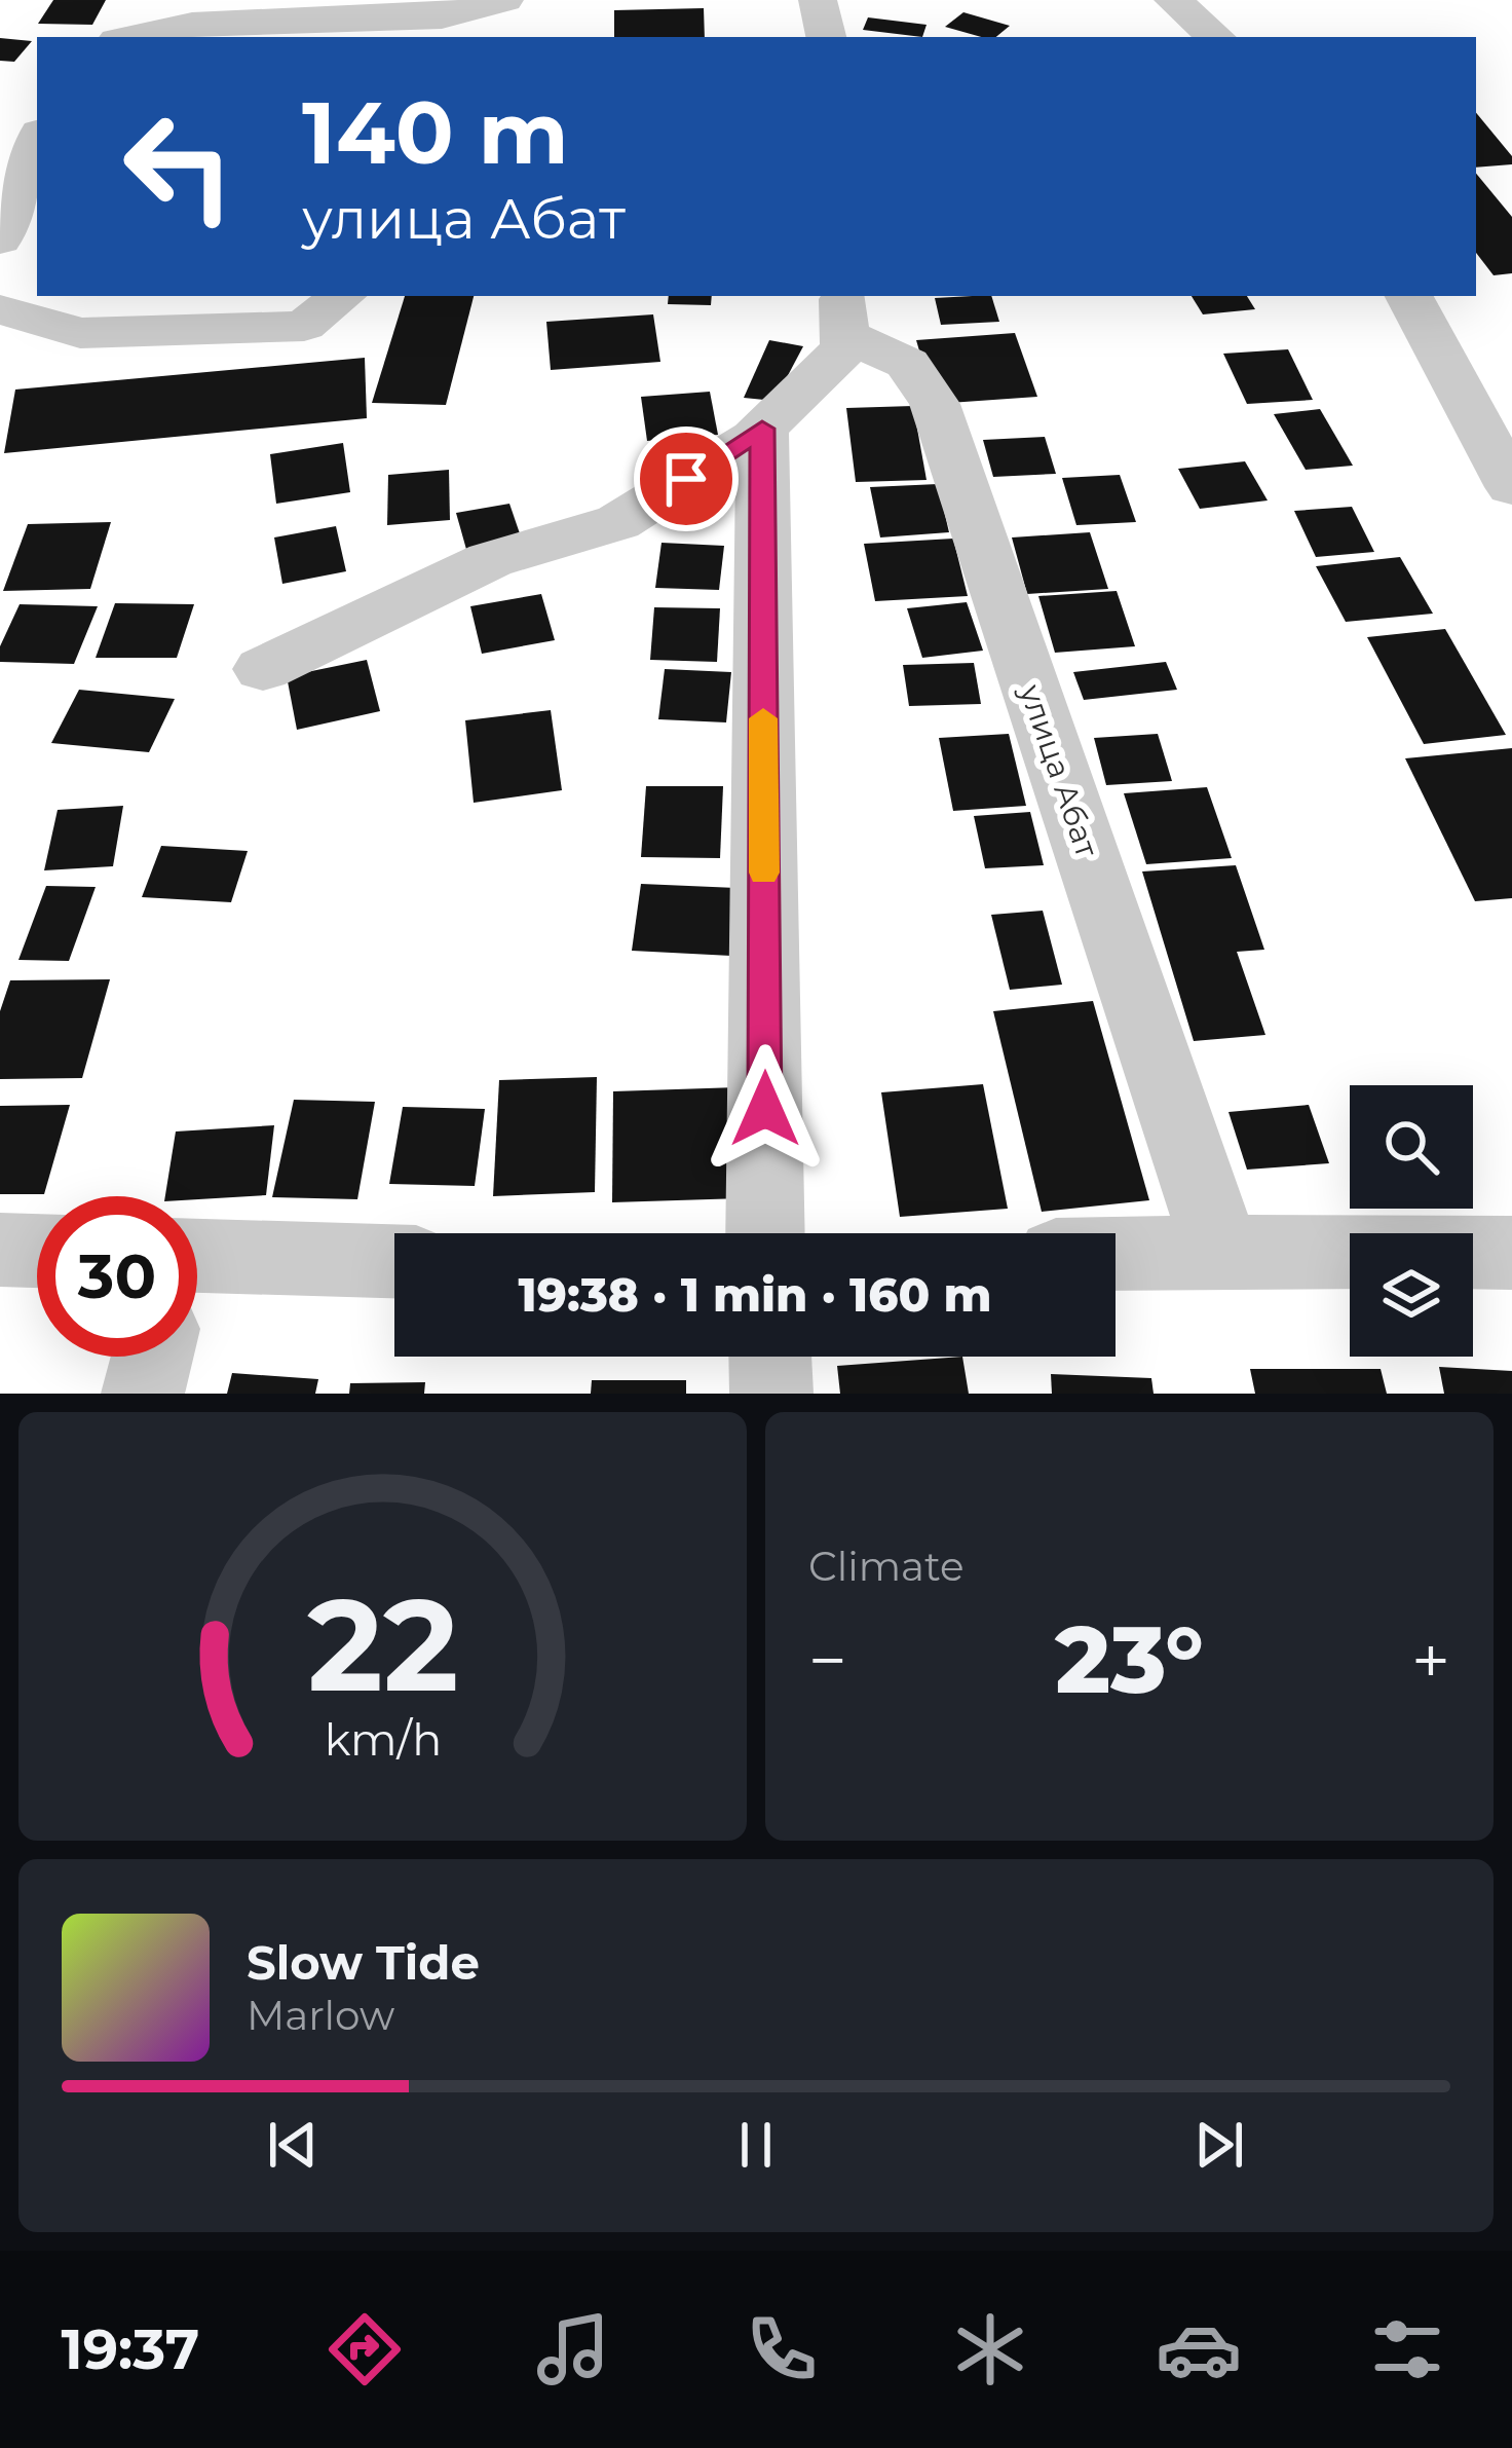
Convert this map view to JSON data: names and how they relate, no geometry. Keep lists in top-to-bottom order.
{
  "streets": {
    "street": ["улица Абат"]
  },
  "page": {
    "turn": ["140 m", "улица Абат"],
    "limit": "30",
    "trip": "19:38 · 1 min · 160 m",
    "tile": "Climate",
    "heat": ["−", "23°", "+"],
    "song": ["Slow Tide", "Marlow"],
    "tabs": "19:37",
    "gauge": ["22", "km/h"]
  }
}
